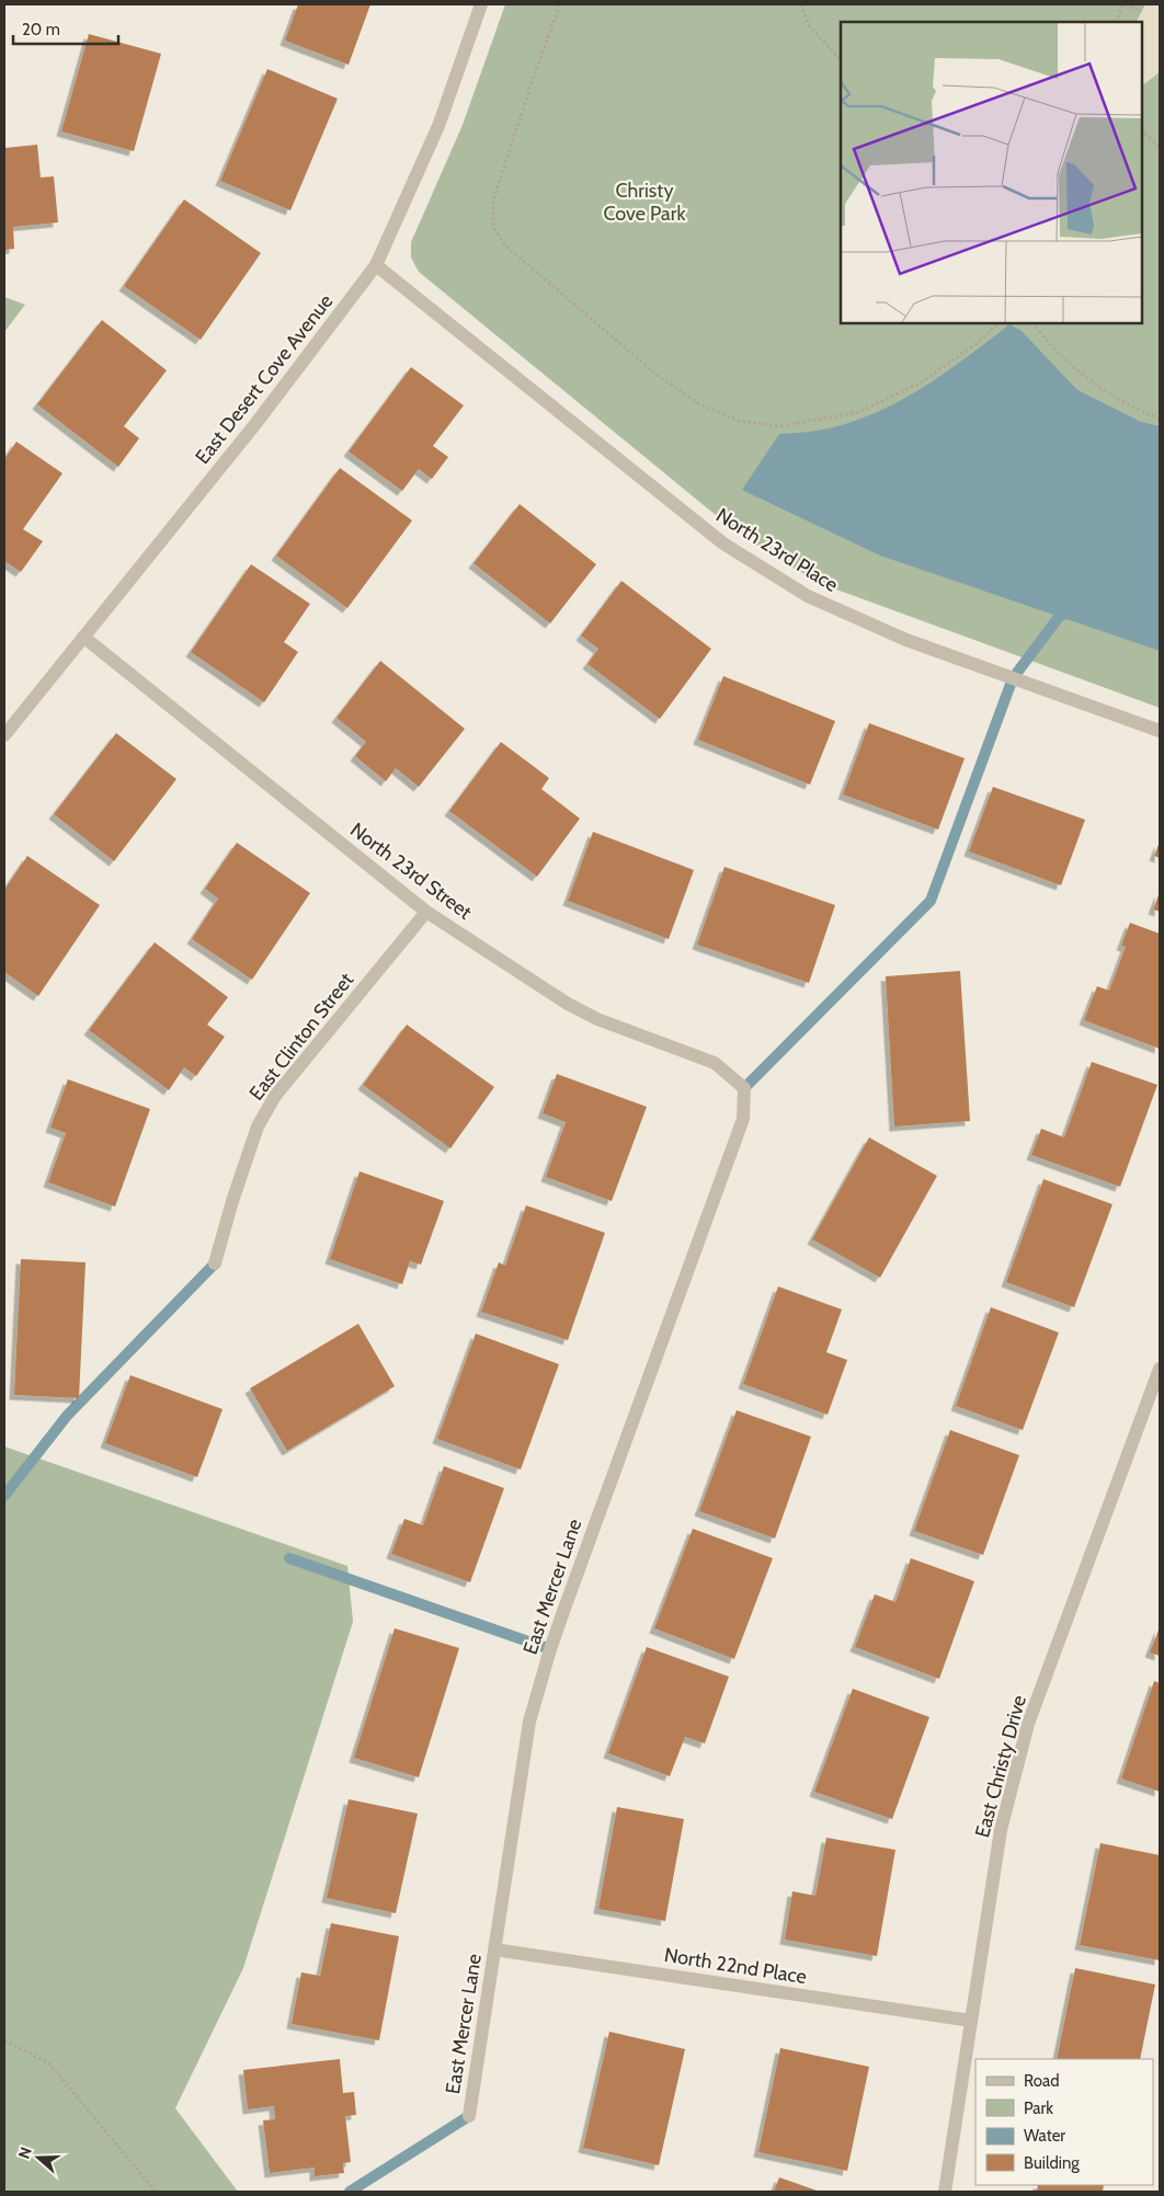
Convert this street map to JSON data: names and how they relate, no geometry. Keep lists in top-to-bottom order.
{
  "streets": {
    "street": [
      "East Desert Cove Avenue",
      "North 23rd Place",
      "North 23rd Street",
      "East Clinton Street",
      "East Mercer Lane",
      "East Christy Drive",
      "North 22nd Place"
    ]
  },
  "crossings": [
    ["East Desert Cove Avenue", "North 23rd Place"],
    ["East Desert Cove Avenue", "North 23rd Street"],
    ["North 23rd Street", "East Clinton Street"],
    ["North 23rd Street", "East Mercer Lane"],
    ["East Mercer Lane", "North 22nd Place"],
    ["East Christy Drive", "North 22nd Place"]
  ],
  "parks": ["Christy Cove Park"],
  "legend": [
    "Road",
    "Park",
    "Water",
    "Building"
  ],
  "scale_bar": "20 m",
  "north": "left"
}
